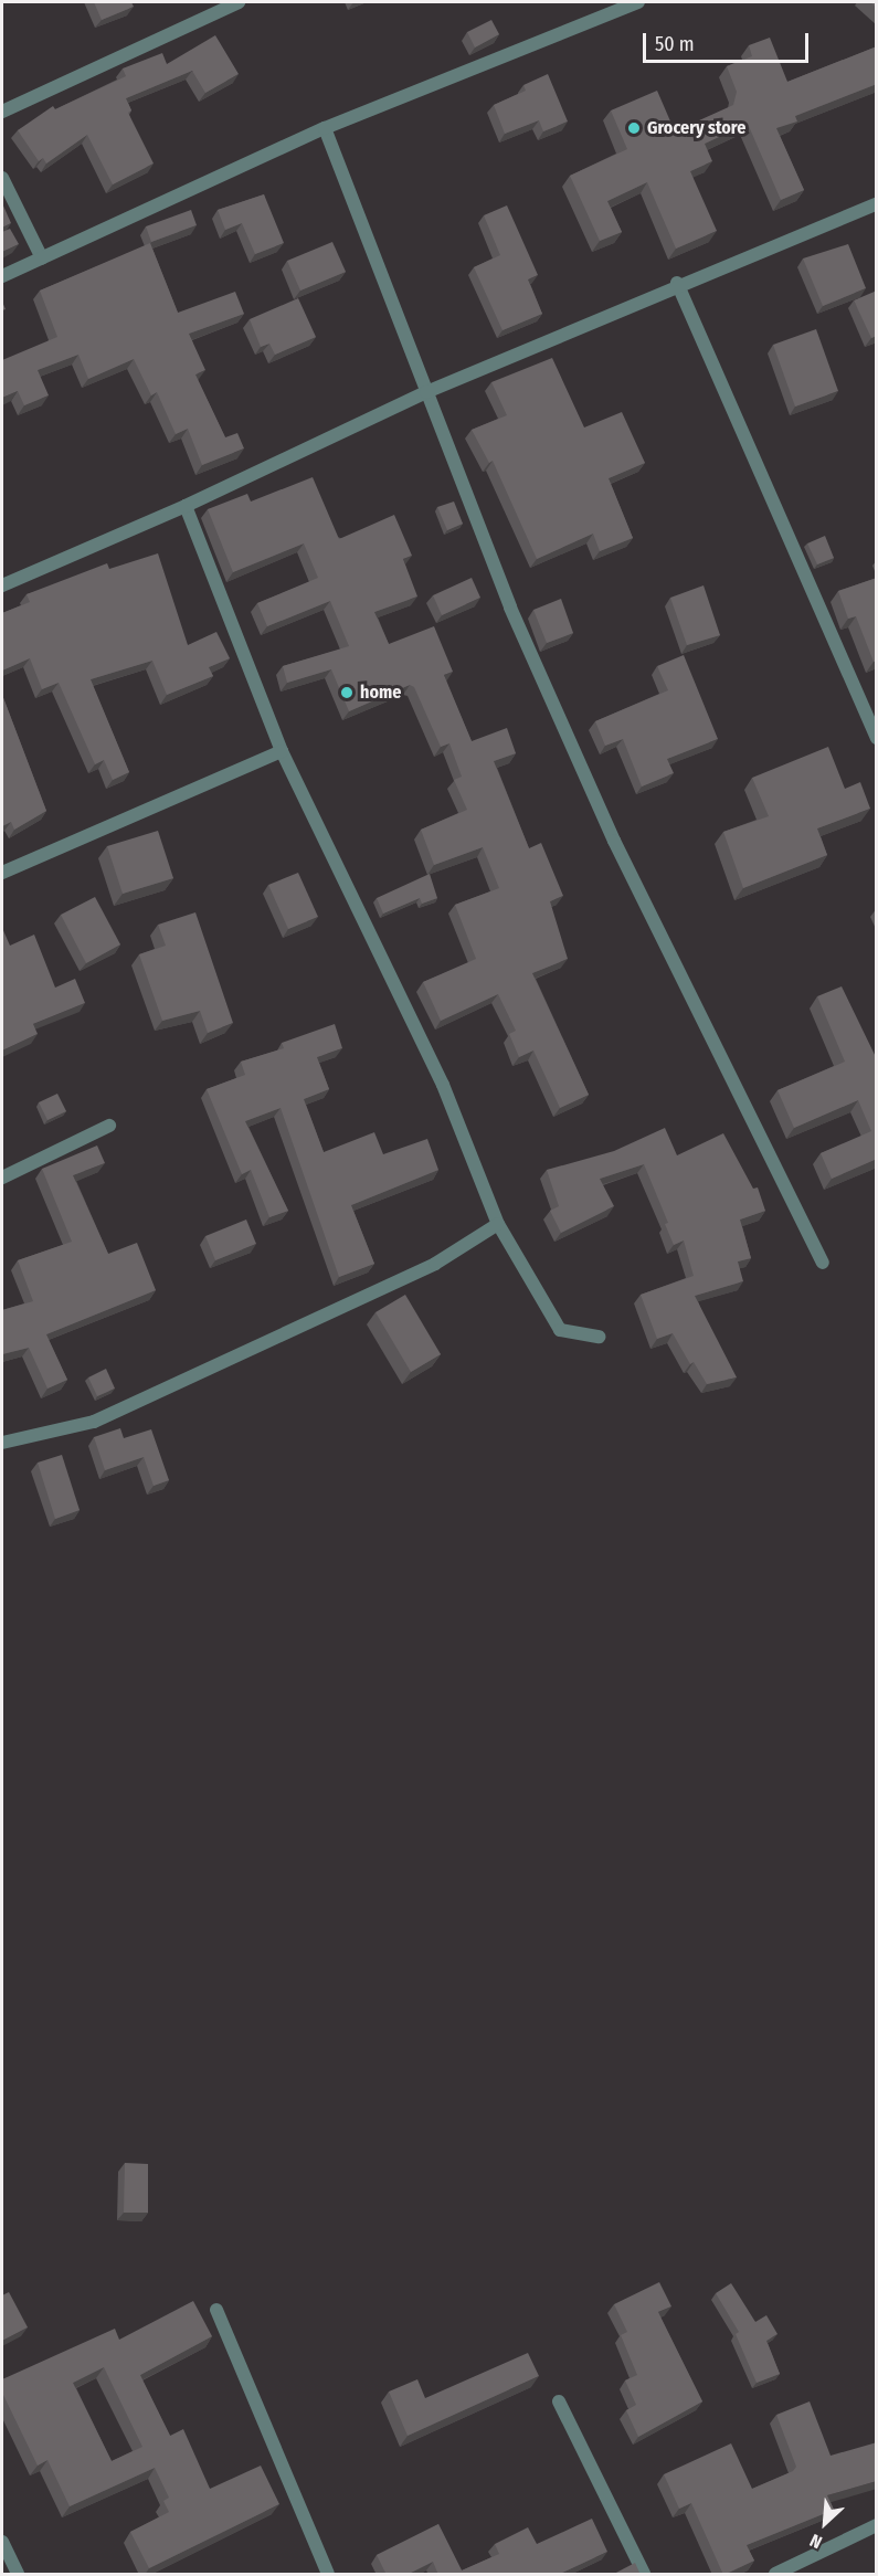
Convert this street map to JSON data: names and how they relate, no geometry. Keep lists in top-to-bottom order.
{
  "places": ["Grocery store", "home"],
  "scale_bar": "50 m",
  "north": "bottom left"
}
